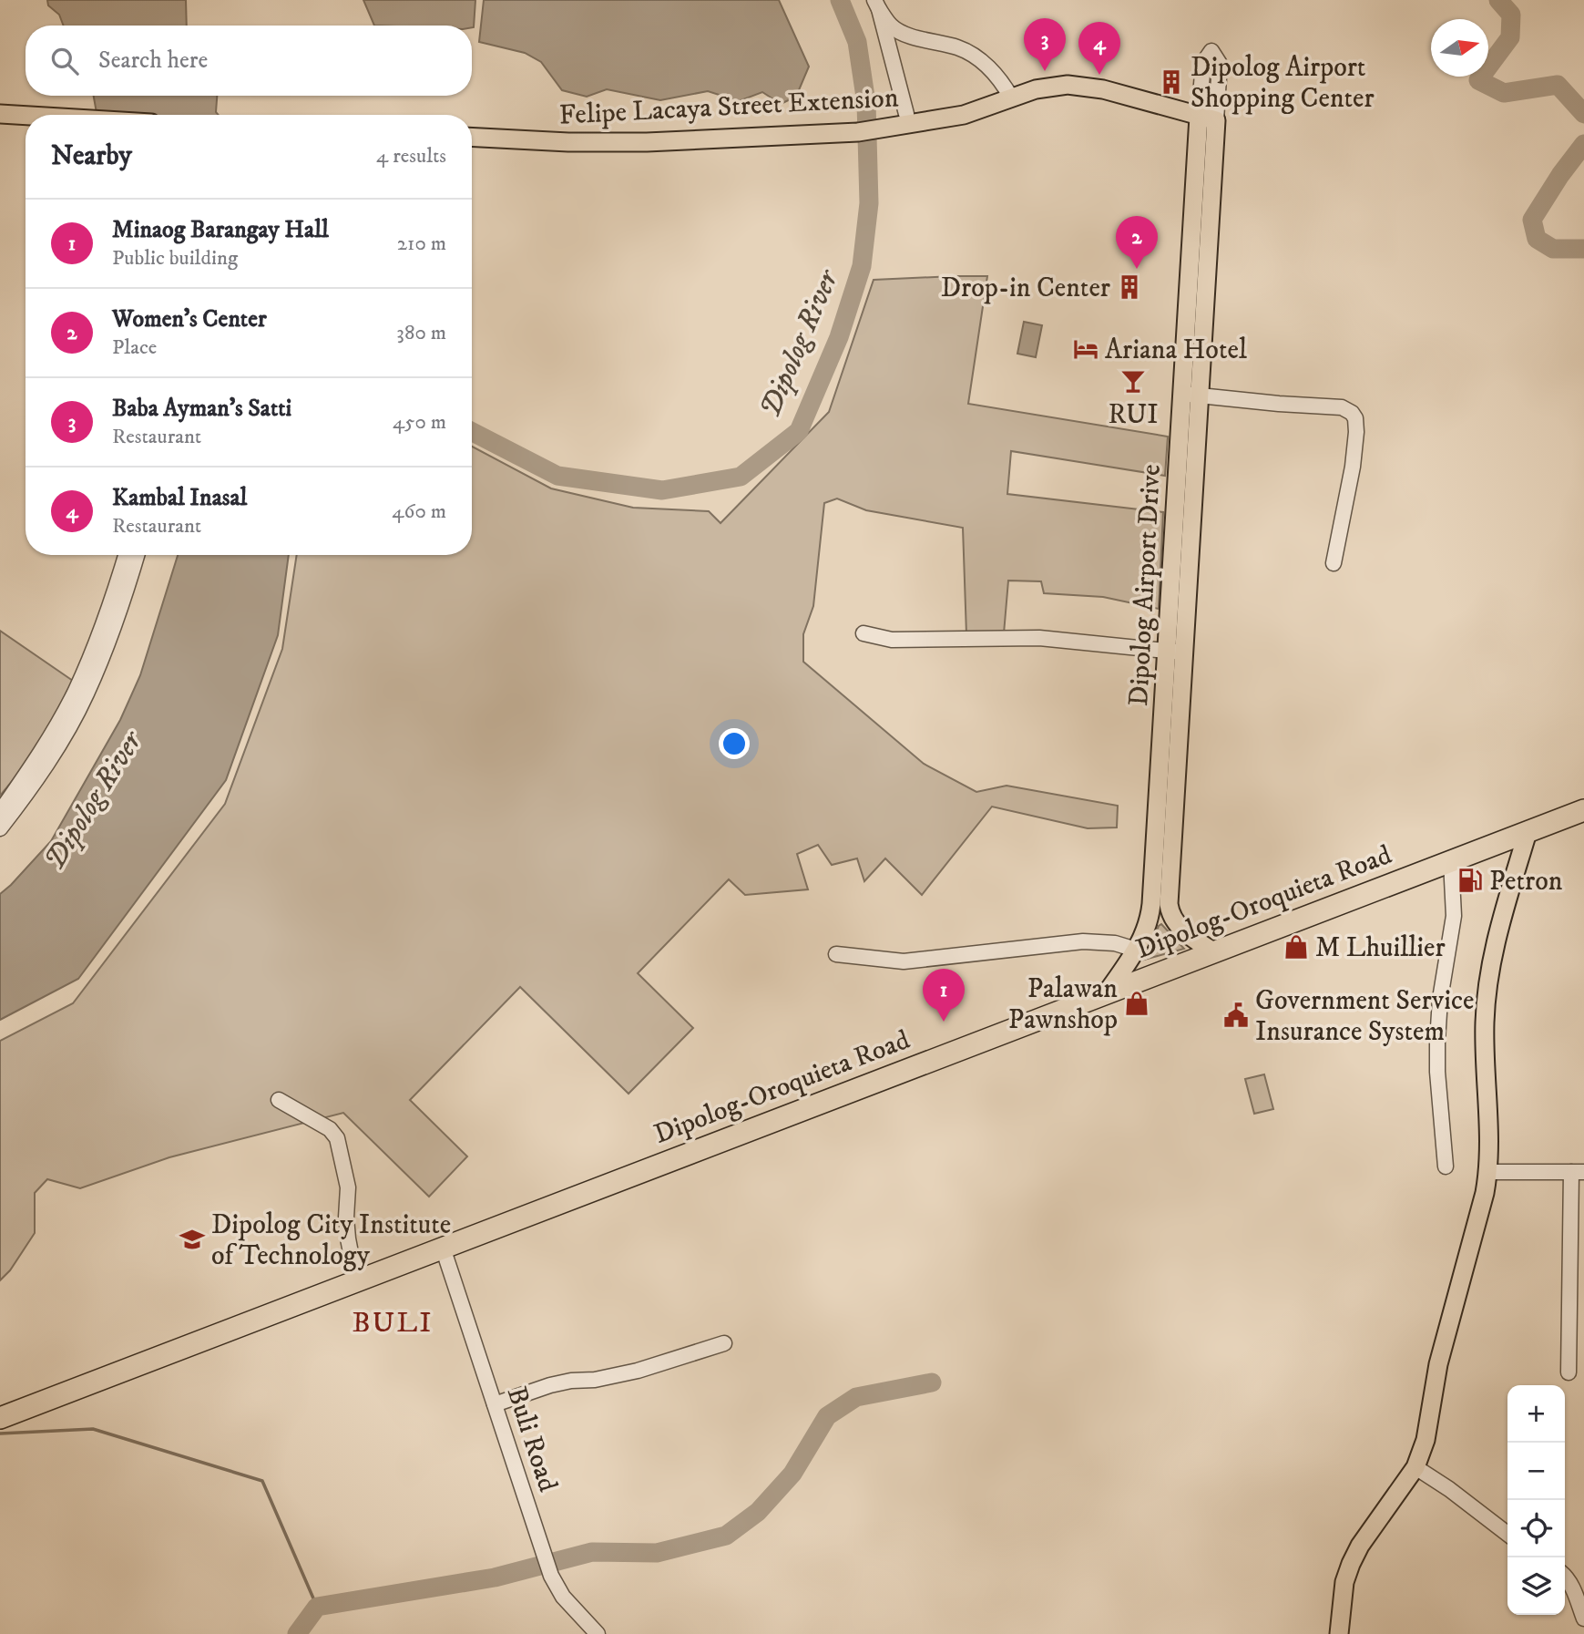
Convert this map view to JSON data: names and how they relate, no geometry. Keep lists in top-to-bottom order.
{
  "streets": {
    "highway": ["Dipolog-Oroquieta Road"],
    "main road": ["Felipe Lacaya Street Extension", "Dipolog Airport Drive"],
    "street": ["Buli Road"]
  },
  "crossings": [
    ["Felipe Lacaya Street Extension", "Dipolog Airport Drive"],
    ["Dipolog Airport Drive", "Dipolog-Oroquieta Road"],
    ["Dipolog-Oroquieta Road", "Buli Road"]
  ],
  "districts": ["BULI"],
  "water": ["Dipolog River"],
  "places": {
    "building": ["Dipolog Airport Shopping Center", "Drop-in Center"],
    "hotel": ["Ariana Hotel"],
    "bar": ["RUI"],
    "fuel station": ["Petron"],
    "shop": ["M Lhuillier", "Palawan Pawnshop"],
    "public building": ["Government Service Insurance System"],
    "school or university": ["Dipolog City Institute of Technology"]
  },
  "north": "right",
  "page": {
    "pins": [
      "3",
      "4",
      "2",
      "1"
    ],
    "search": "Search here",
    "heading": ["Nearby", "4 results"],
    "list": [
      {
        "mark": "1",
        "name": "Minaog Barangay Hall",
        "note": "Public building",
        "value": "210 m"
      },
      {
        "mark": "2",
        "name": "Women's Center",
        "note": "Place",
        "value": "380 m"
      },
      {
        "mark": "3",
        "name": "Baba Ayman's Satti",
        "note": "Restaurant",
        "value": "450 m"
      },
      {
        "mark": "4",
        "name": "Kambal Inasal",
        "note": "Restaurant",
        "value": "460 m"
      }
    ],
    "map_buttons": ["+", "−"]
  }
}
